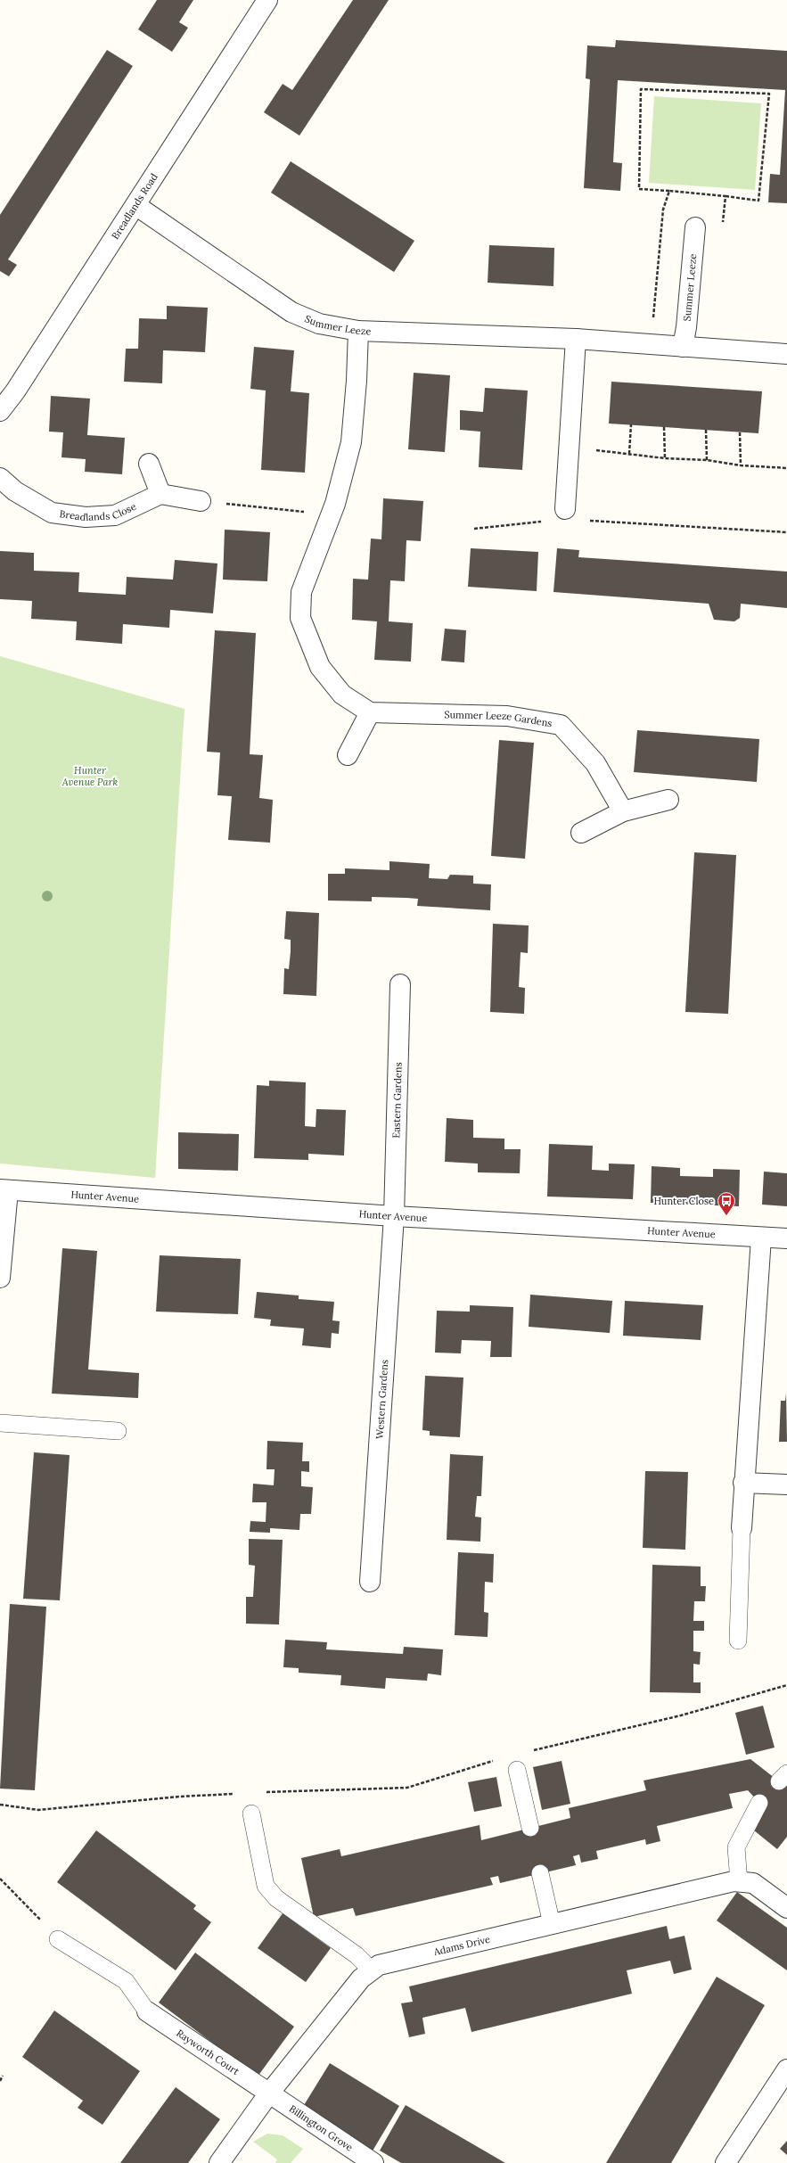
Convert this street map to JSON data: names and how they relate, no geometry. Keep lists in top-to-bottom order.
{
  "streets": {
    "street": [
      "Breadlands Road",
      "Summer Leeze",
      "Breadlands Close",
      "Summer Leeze Gardens",
      "Eastern Gardens",
      "Hunter Avenue",
      "Western Gardens",
      "Adams Drive",
      "Rayworth Court",
      "Billington Grove"
    ]
  },
  "crossings": [
    ["Breadlands Road", "Summer Leeze"],
    ["Eastern Gardens", "Hunter Avenue"],
    ["Eastern Gardens", "Western Gardens"],
    ["Hunter Avenue", "Western Gardens"],
    ["Adams Drive", "Rayworth Court"],
    ["Adams Drive", "Billington Grove"],
    ["Rayworth Court", "Billington Grove"]
  ],
  "parks": ["Hunter Avenue Park"],
  "places": {
    "bus stop": ["Hunter Close"]
  }
}
